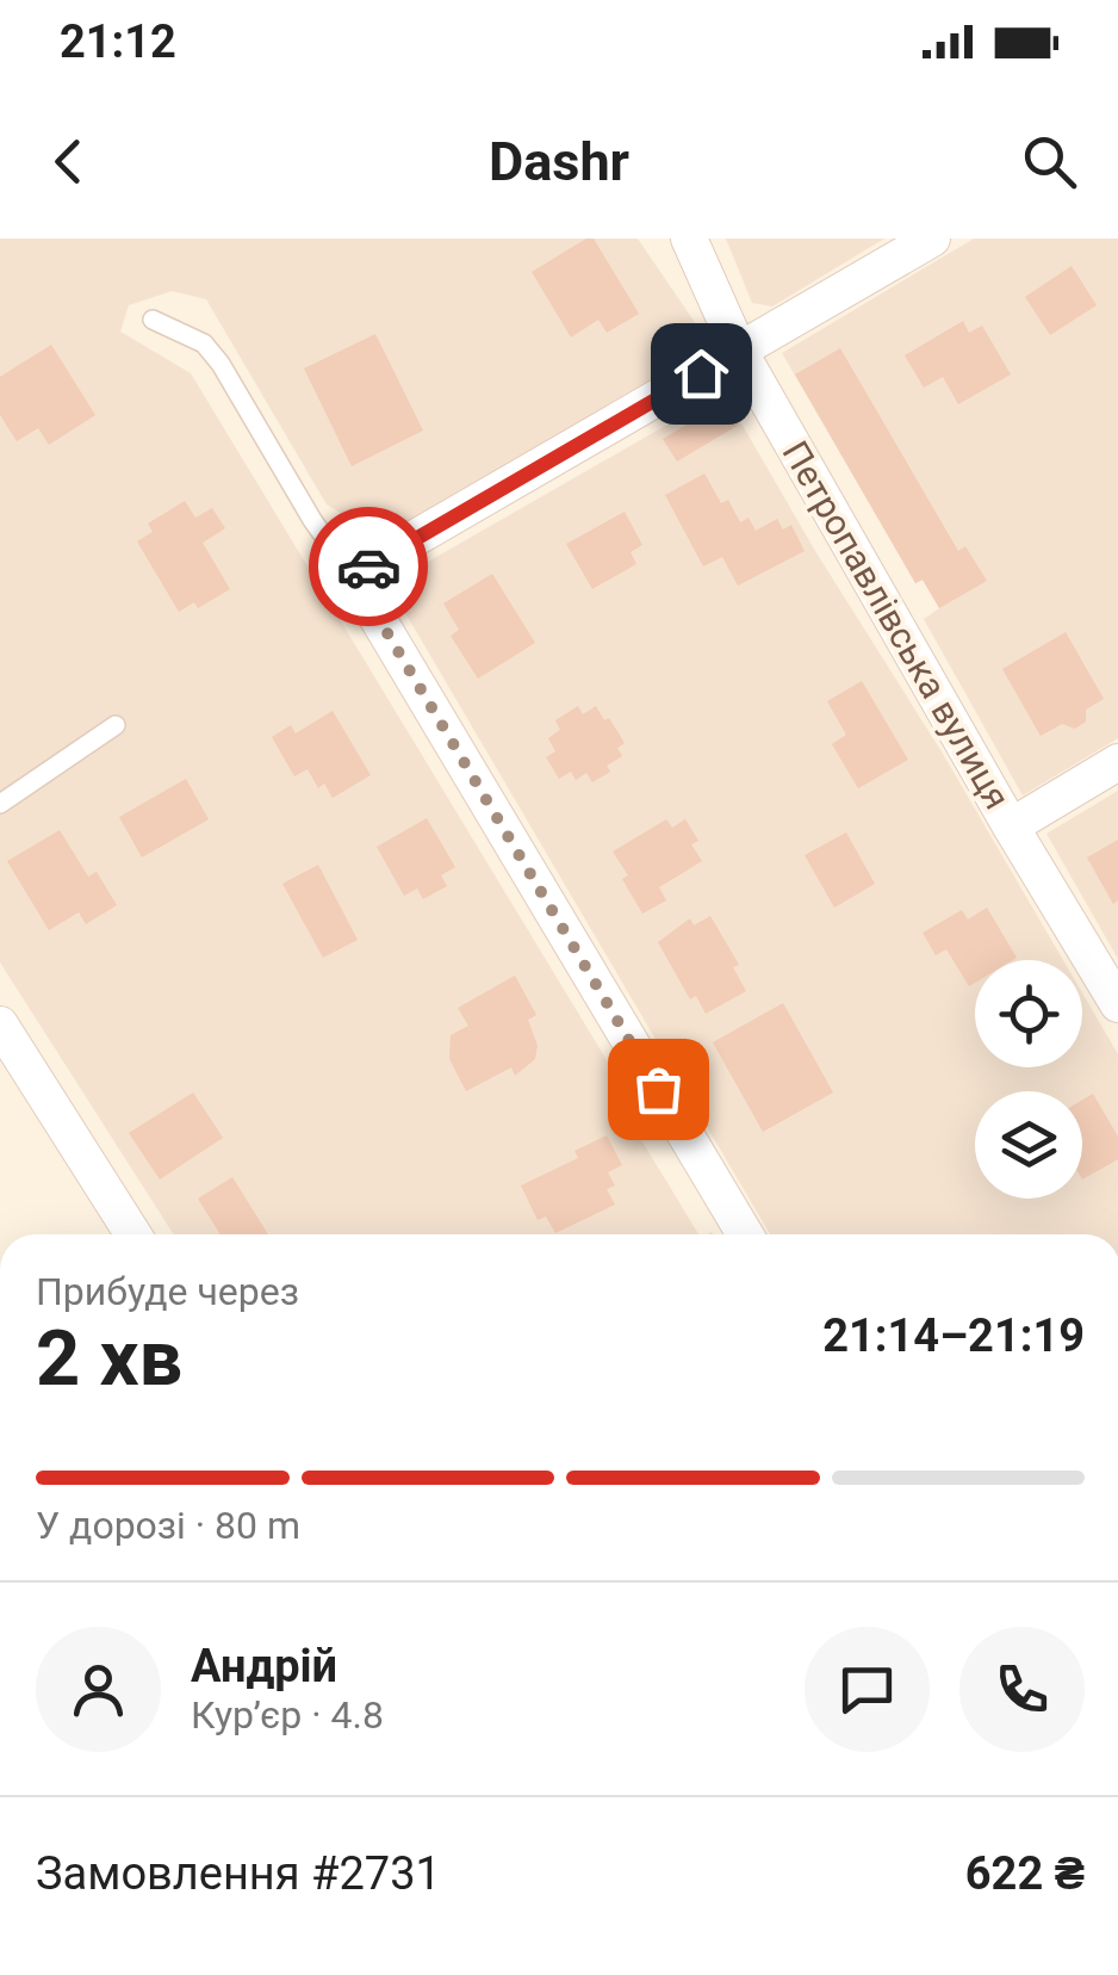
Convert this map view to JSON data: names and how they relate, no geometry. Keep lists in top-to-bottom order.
{
  "streets": {
    "street": ["Петропавлівська вулиця"]
  },
  "page": {
    "status": "21:12",
    "header": "Dashr",
    "heading": ["2 хв", "Прибуде через", "21:14–21:19"],
    "panel": [
      "Андрій",
      "Кур’єр · 4.8",
      "Замовлення #2731",
      "622 ₴"
    ],
    "bar": "У дорозі · 80 m"
  }
}
